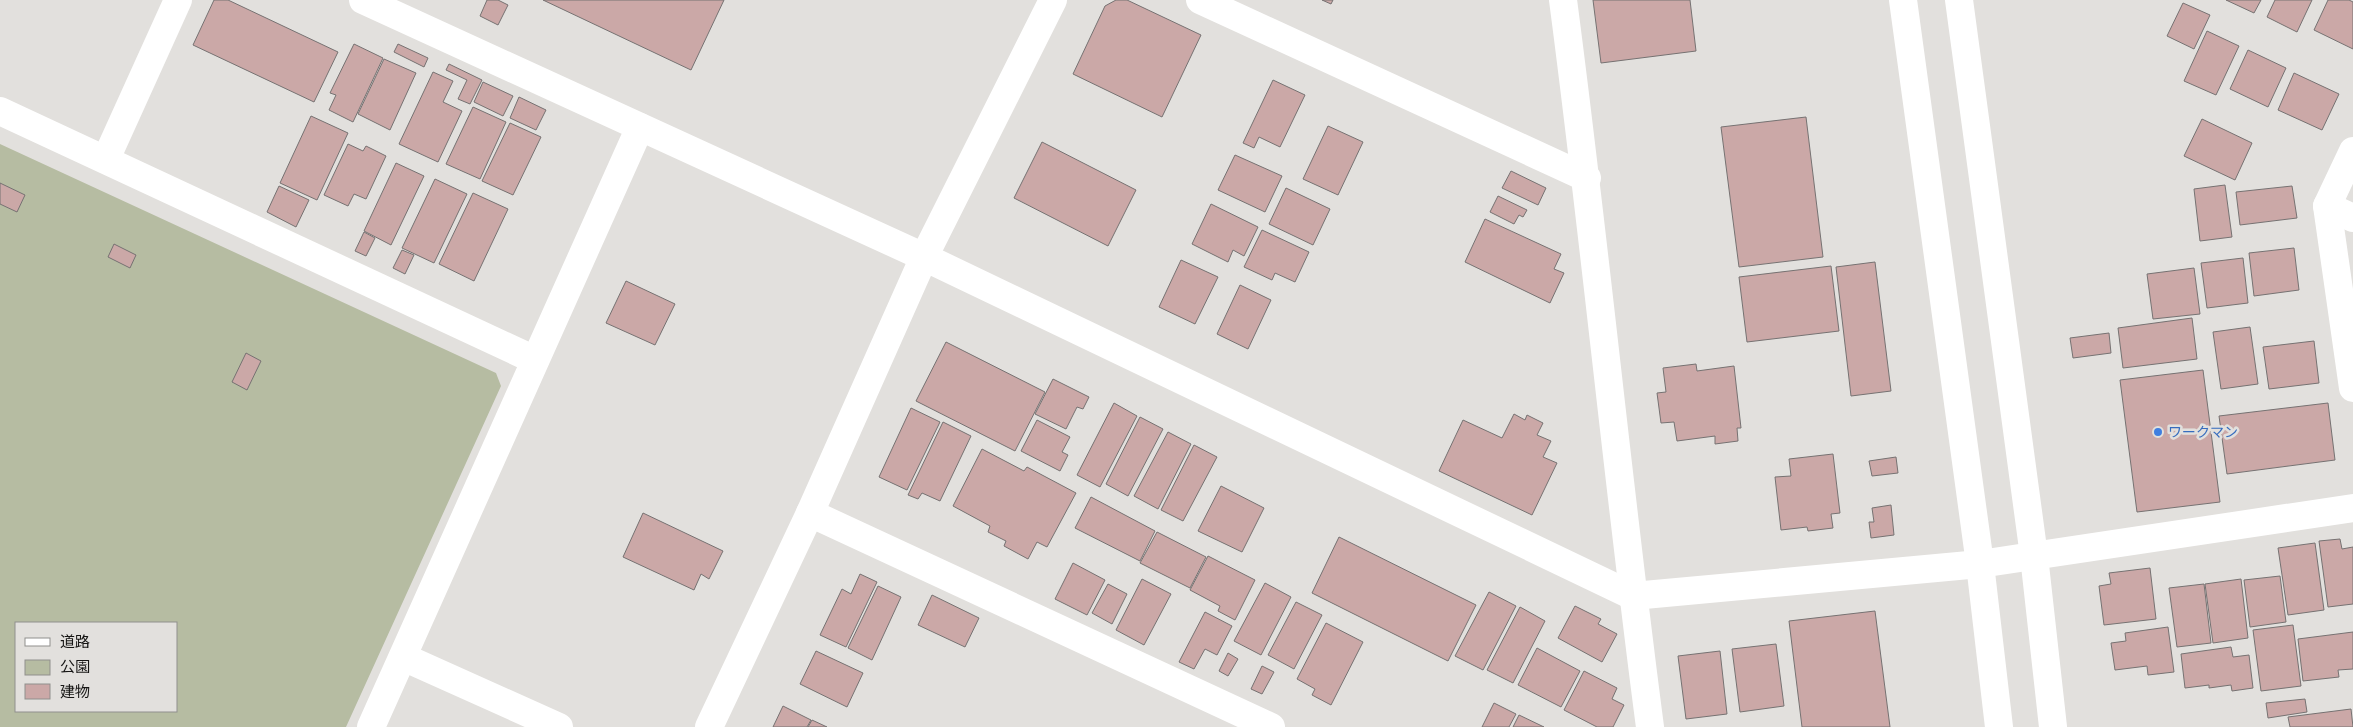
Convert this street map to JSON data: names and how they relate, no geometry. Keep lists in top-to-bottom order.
{
  "places": ["ワークマン"],
  "legend": ["道路", "公園", "建物"]
}
